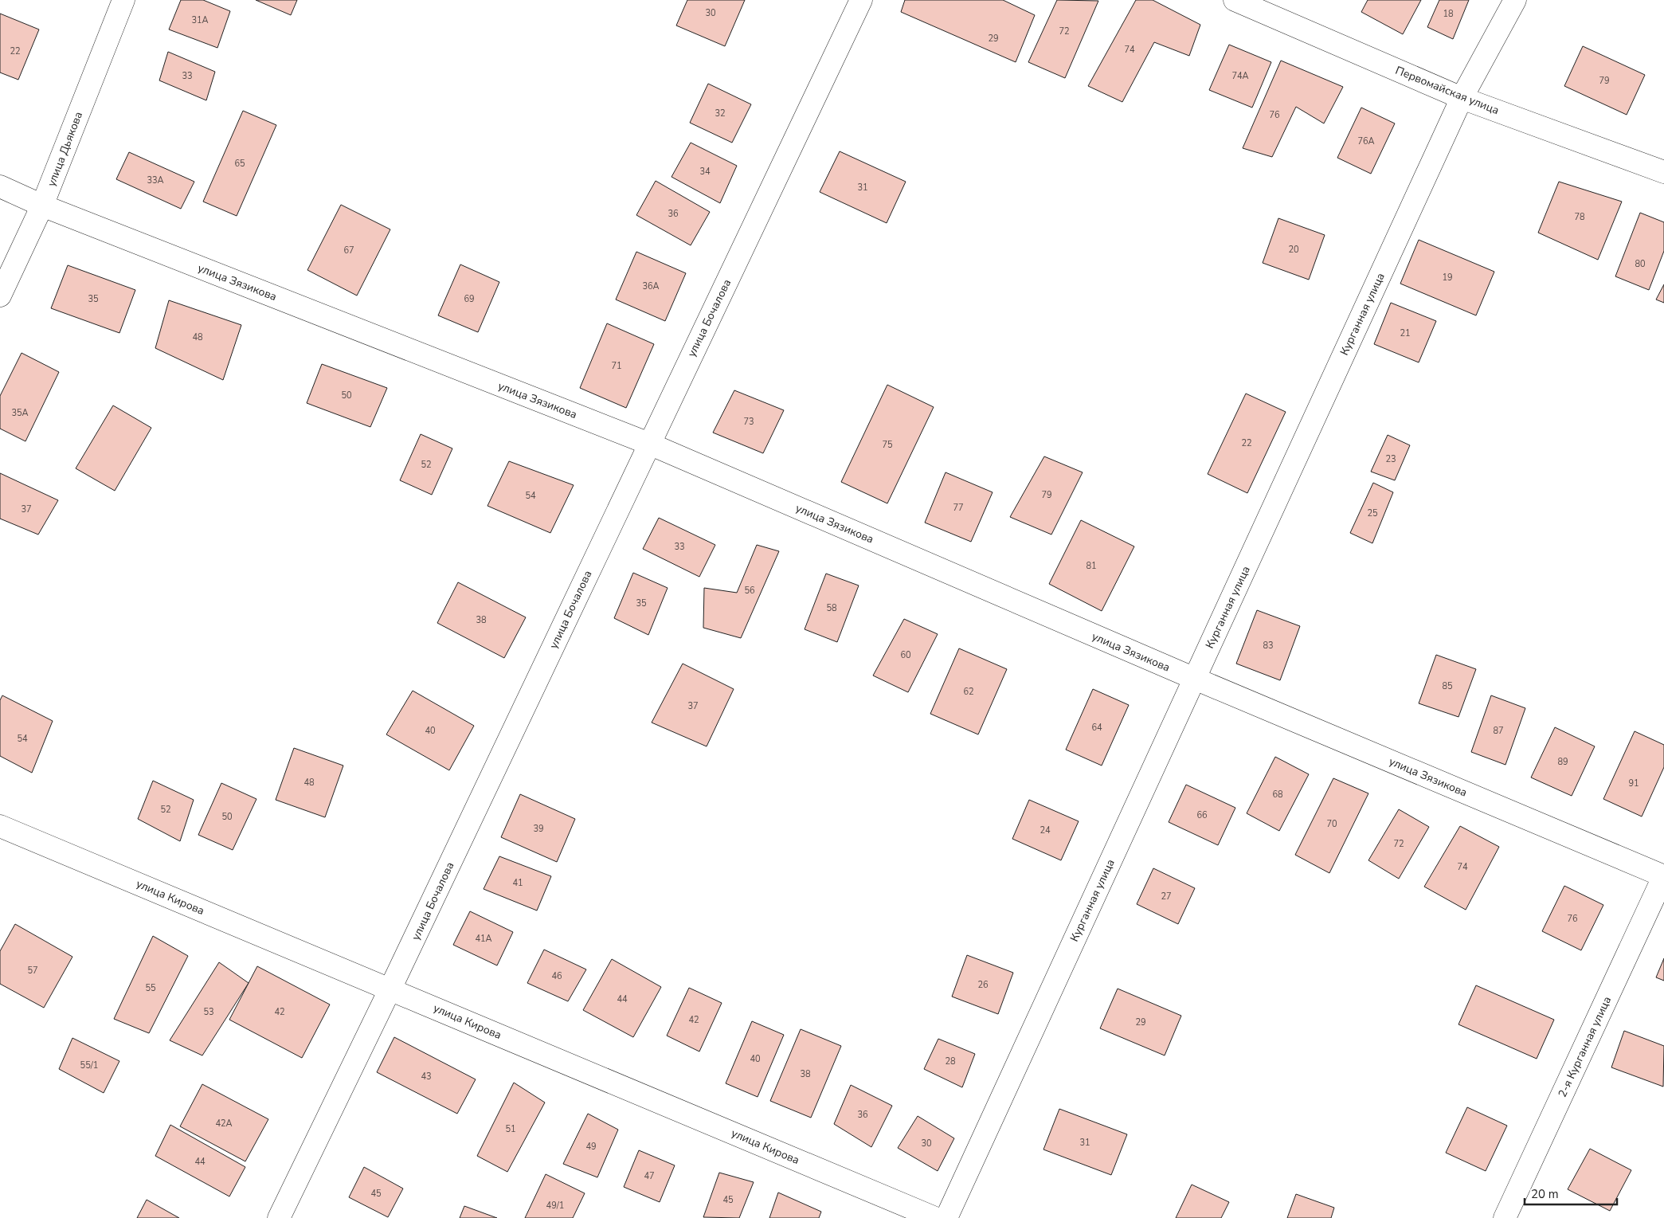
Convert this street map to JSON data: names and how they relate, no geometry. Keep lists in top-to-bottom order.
{
  "streets": {
    "street": [
      "Первомайская улица",
      "улица Дьякова",
      "улица Зязикова",
      "Курганная улица",
      "улица Бочалова",
      "улица Кирова",
      "2-я Курганная улица"
    ]
  },
  "crossings": [
    ["Первомайская улица", "Курганная улица"],
    ["улица Дьякова", "улица Зязикова"],
    ["улица Зязикова", "Курганная улица"],
    ["улица Зязикова", "улица Бочалова"],
    ["улица Зязикова", "2-я Курганная улица"],
    ["улица Бочалова", "улица Кирова"]
  ],
  "house_numbers": [
    "30",
    "18",
    "31А",
    "72",
    "29",
    "74",
    "22",
    "33",
    "74А",
    "79",
    "32",
    "76",
    "76А",
    "65",
    "34",
    "33А",
    "31",
    "36",
    "78",
    "20",
    "67",
    "80",
    "19",
    "36А",
    "35",
    "69",
    "21",
    "48",
    "71",
    "50",
    "35А",
    "73",
    "22",
    "75",
    "23",
    "52",
    "79",
    "54",
    "77",
    "37",
    "25",
    "33",
    "81",
    "56",
    "35",
    "58",
    "38",
    "83",
    "60",
    "85",
    "62",
    "37",
    "64",
    "40",
    "87",
    "54",
    "89",
    "48",
    "91",
    "68",
    "52",
    "66",
    "50",
    "70",
    "39",
    "24",
    "72",
    "74",
    "41",
    "27",
    "76",
    "41А",
    "57",
    "46",
    "26",
    "55",
    "44",
    "53",
    "42",
    "42",
    "29",
    "40",
    "28",
    "55/1",
    "38",
    "43",
    "36",
    "42А",
    "51",
    "31",
    "30",
    "49",
    "44",
    "47",
    "45",
    "45",
    "49/1"
  ],
  "scale_bar": "20 m"
}
